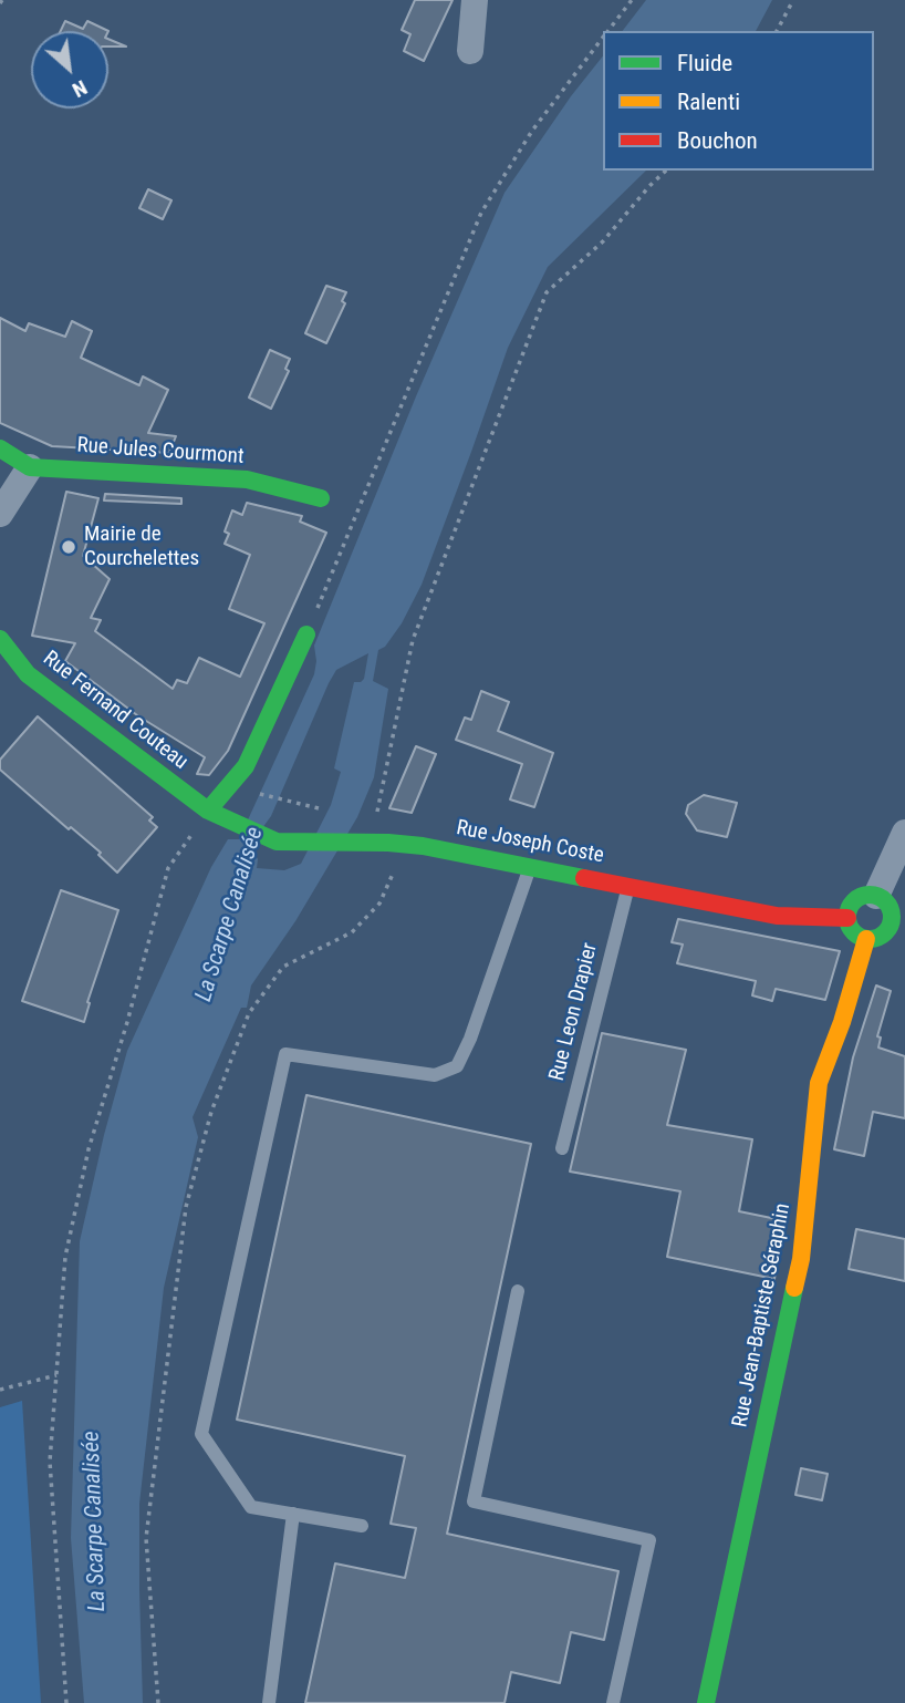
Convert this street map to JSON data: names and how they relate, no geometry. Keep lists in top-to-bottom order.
{
  "streets": {
    "street": [
      "Rue Jules Courmont",
      "Rue Fernand Couteau",
      "Rue Joseph Coste",
      "Rue Jean-Baptiste Séraphin"
    ],
    "lane": ["Rue Leon Drapier"]
  },
  "crossings": [
    ["Rue Fernand Couteau", "Rue Joseph Coste"],
    ["Rue Joseph Coste", "Rue Leon Drapier"],
    ["Rue Joseph Coste", "Rue Jean-Baptiste Séraphin"]
  ],
  "water": ["La Scarpe Canalisée"],
  "places": ["Mairie de Courchelettes"],
  "legend": ["Fluide", "Ralenti", "Bouchon"],
  "north": "bottom right"
}
